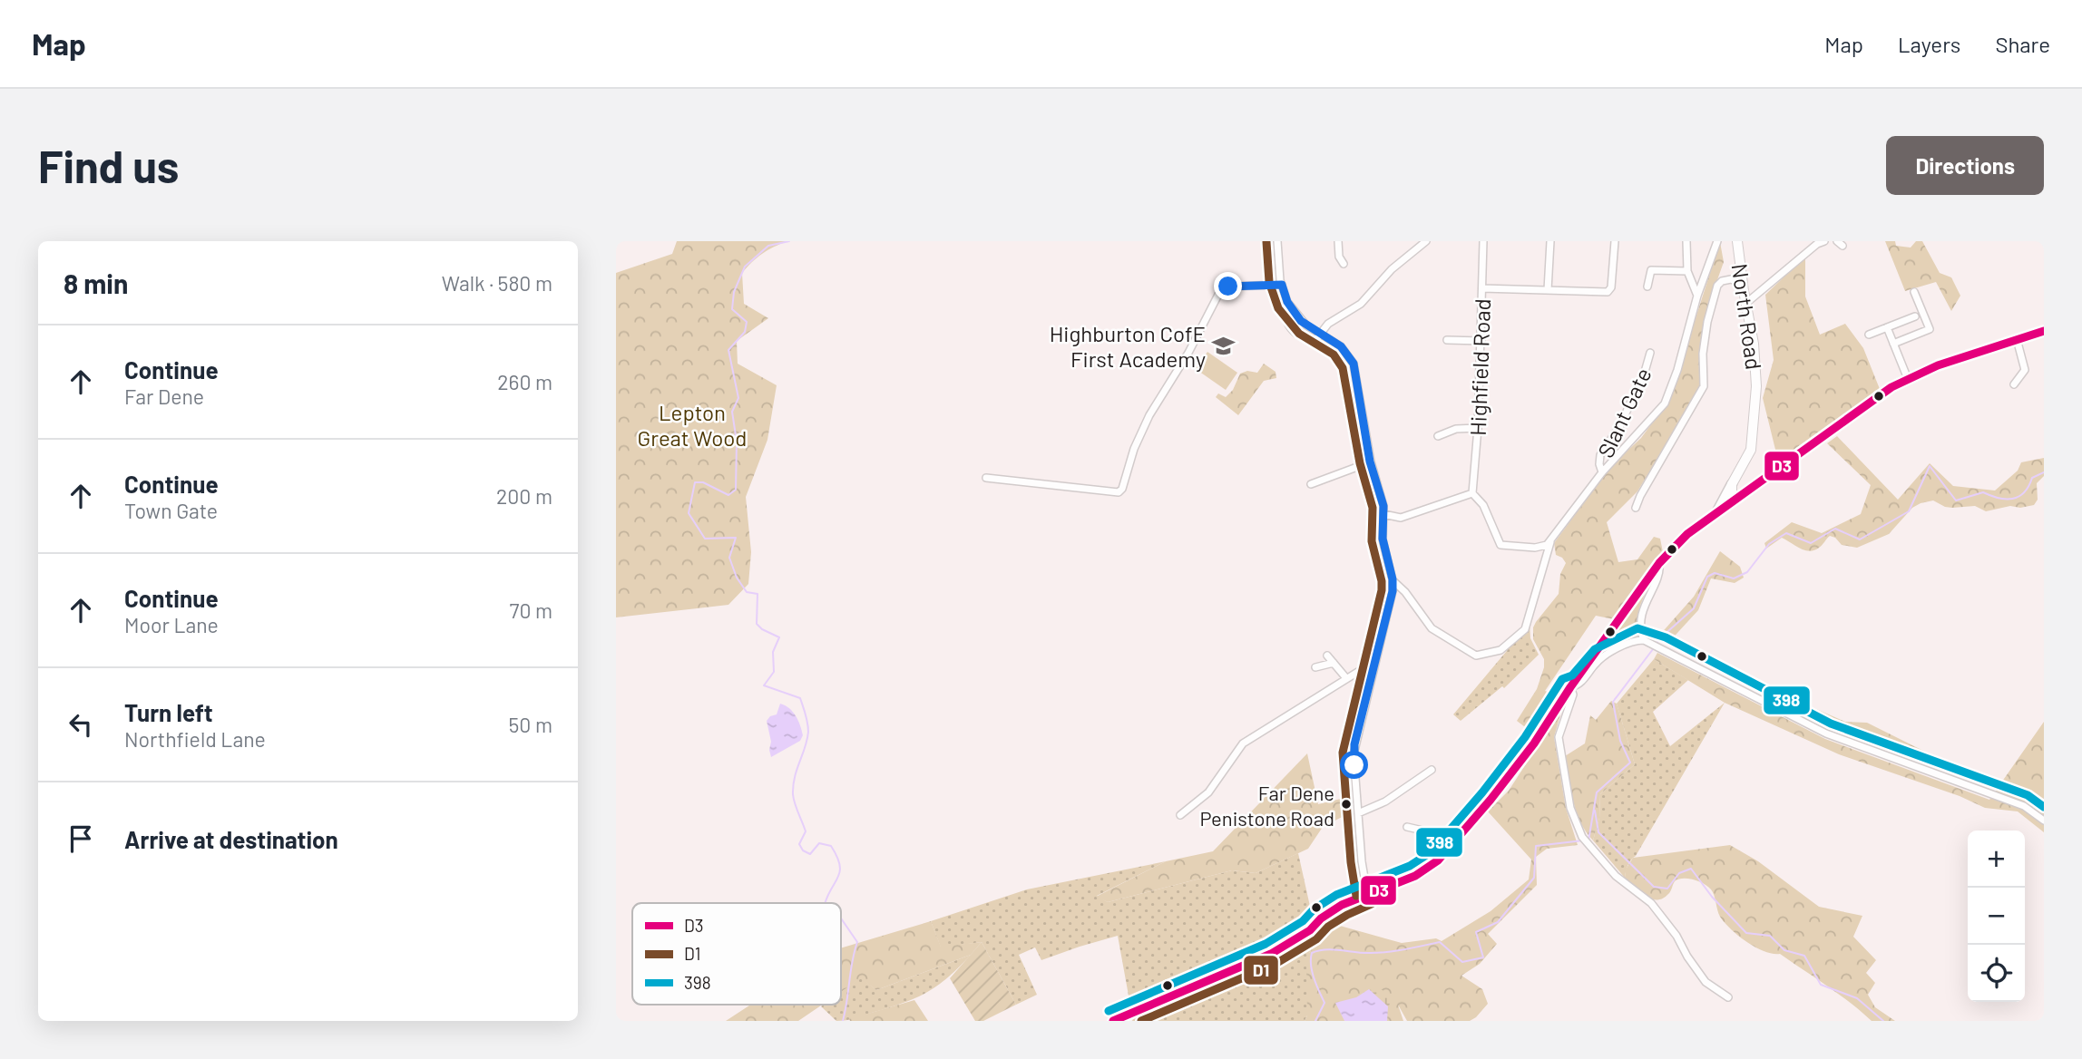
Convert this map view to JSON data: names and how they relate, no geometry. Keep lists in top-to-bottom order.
{
  "streets": {
    "main road": ["North Road"],
    "street": ["Highfield Road", "Slant Gate"]
  },
  "parks": ["Lepton Great Wood"],
  "places": {
    "school or university": ["Highburton CofE First Academy"],
    "other": ["Far Dene Penistone Road"]
  },
  "lines": ["transit line D1", "transit line D3", "transit line 398"],
  "legend": ["D3", "D1", "398"],
  "page": {
    "header": "Map",
    "nav": ["Map", "Layers", "Share"],
    "buttons": "Directions",
    "title": "Find us",
    "heading": ["8 min", "Walk · 580 m"],
    "list": [
      ["Continue", "Far Dene", "260 m"],
      ["Continue", "Town Gate", "200 m"],
      ["Continue", "Moor Lane", "70 m"],
      ["Turn left", "Northfield Lane", "50 m"],
      "Arrive at destination"
    ],
    "map_buttons": ["+", "−"]
  }
}
